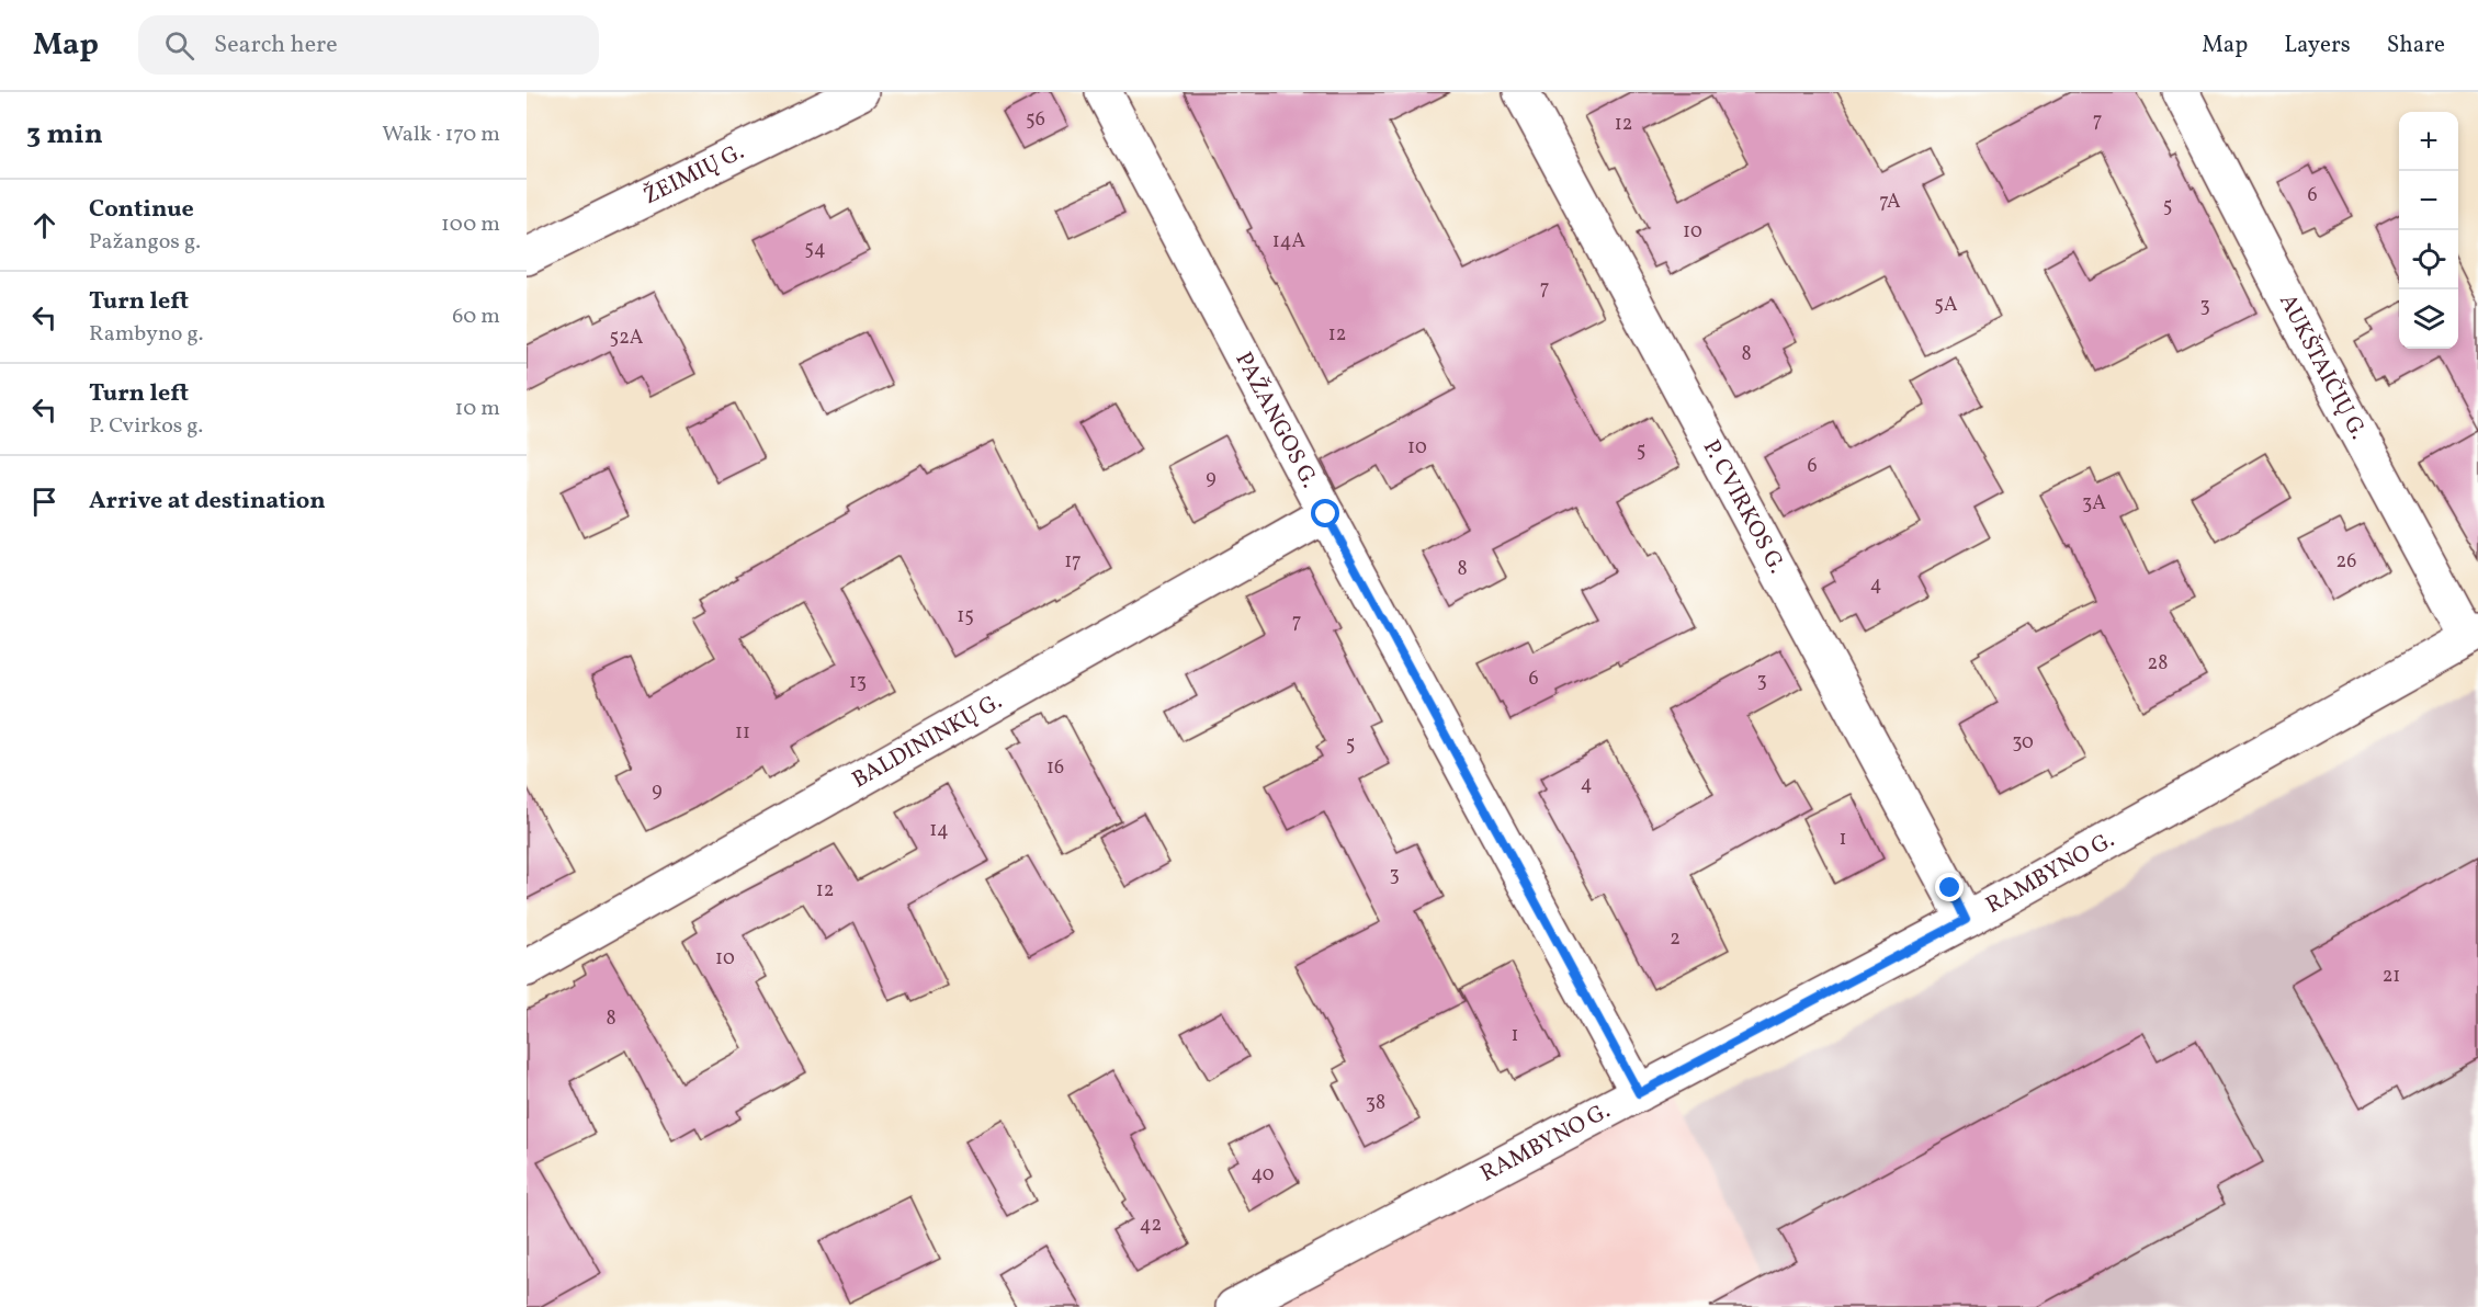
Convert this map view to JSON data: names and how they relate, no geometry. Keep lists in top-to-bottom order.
{
  "streets": {
    "street": [
      "ŽEIMIŲ G.",
      "AUKŠTAIČIŲ G.",
      "PAŽANGOS G.",
      "P. CVIRKOS G.",
      "BALDININKŲ G.",
      "RAMBYNO G."
    ]
  },
  "crossings": [
    ["AUKŠTAIČIŲ G.", "RAMBYNO G."],
    ["PAŽANGOS G.", "BALDININKŲ G."],
    ["PAŽANGOS G.", "RAMBYNO G."],
    ["P. CVIRKOS G.", "RAMBYNO G."]
  ],
  "house_numbers": [
    "56",
    "7",
    "12",
    "6",
    "7A",
    "5",
    "10",
    "14A",
    "54",
    "7",
    "5A",
    "3",
    "12",
    "52A",
    "8",
    "10",
    "5",
    "6",
    "9",
    "3A",
    "17",
    "26",
    "8",
    "4",
    "15",
    "7",
    "28",
    "6",
    "3",
    "13",
    "11",
    "30",
    "5",
    "16",
    "4",
    "9",
    "14",
    "1",
    "3",
    "12",
    "2",
    "10",
    "21",
    "8",
    "1",
    "38",
    "40",
    "42"
  ],
  "page": {
    "header": "Map",
    "search": "Search here",
    "nav": ["Map", "Layers", "Share"],
    "heading": ["3 min", "Walk · 170 m"],
    "map_buttons": ["+", "−"],
    "list": [
      ["Continue", "Pažangos g.", "100 m"],
      ["Turn left", "Rambyno g.", "60 m"],
      ["Turn left", "P. Cvirkos g.", "10 m"],
      "Arrive at destination"
    ]
  }
}
